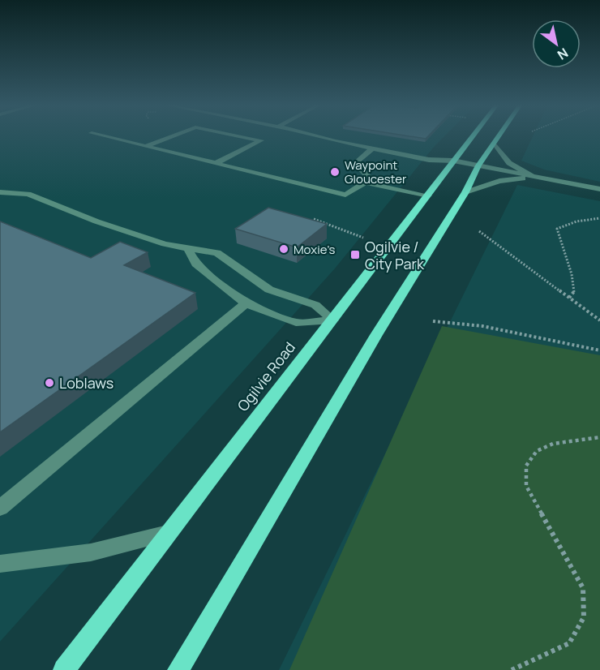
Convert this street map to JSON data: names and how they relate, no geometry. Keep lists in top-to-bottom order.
{
  "streets": {
    "main road": ["Ogilvie Road"]
  },
  "places": {
    "other": ["Waypoint Gloucester", "Moxie's", "Loblaws"],
    "transit": ["Ogilvie / City Park"]
  },
  "north": "bottom right"
}
